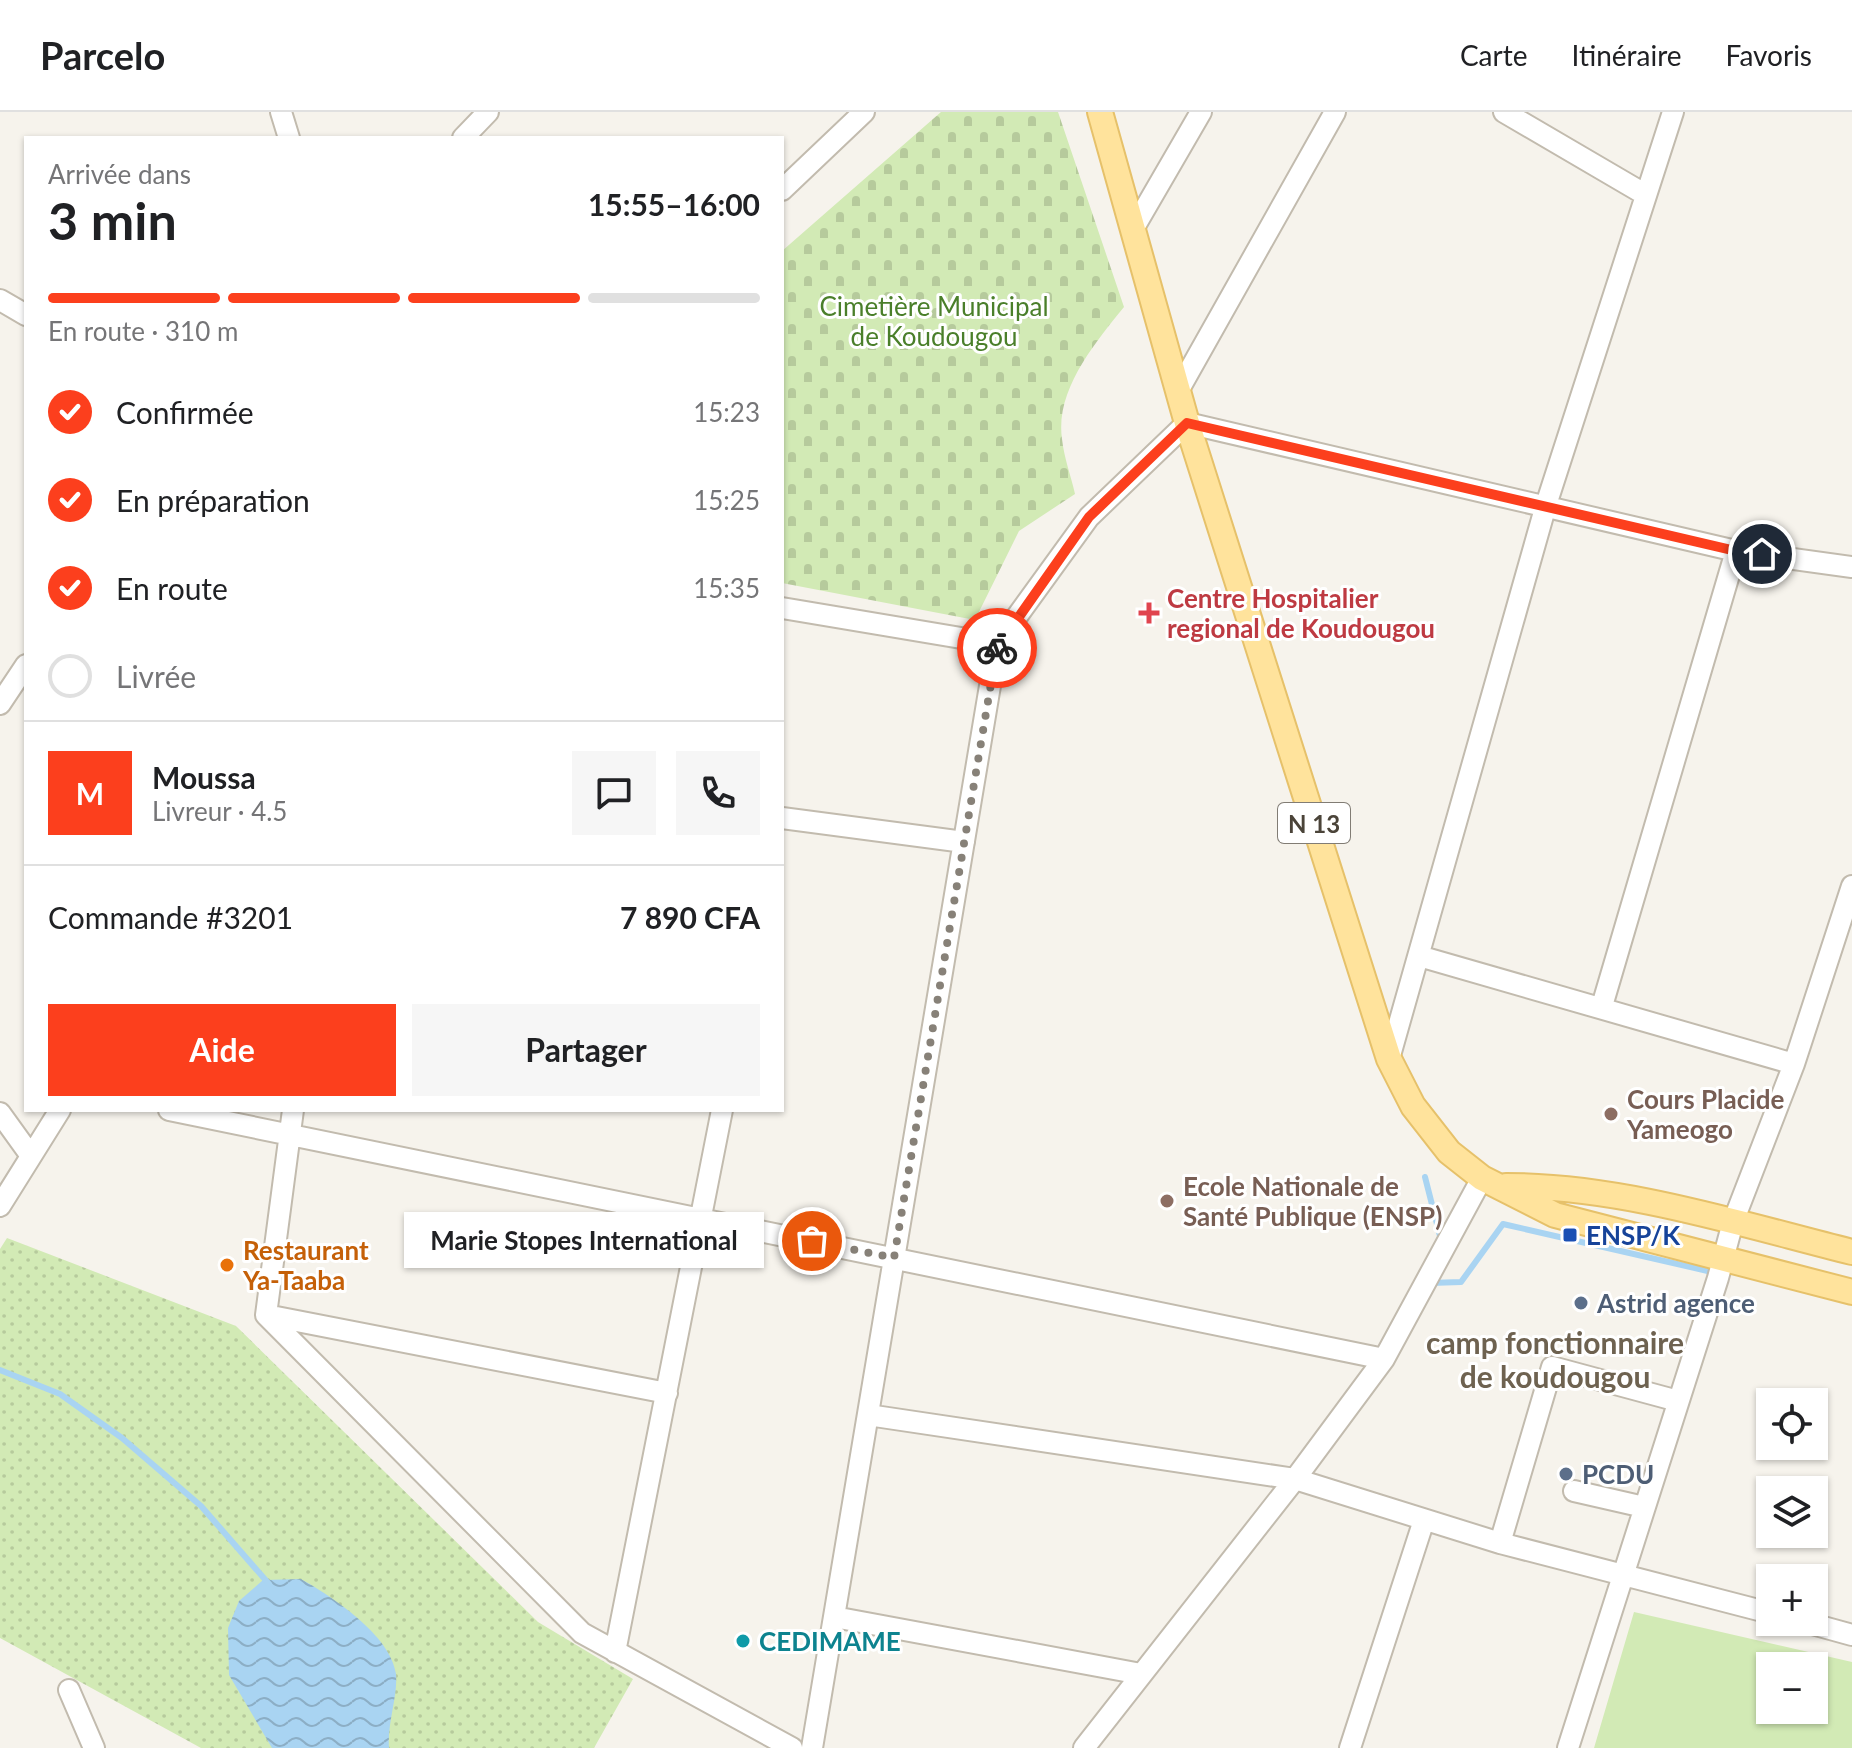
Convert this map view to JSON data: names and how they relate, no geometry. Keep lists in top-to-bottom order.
{
  "streets": {
    "main road": ["N 13"]
  },
  "districts": ["camp fonctionnaire de koudougou"],
  "parks": ["Cimetière Municipal de Koudougou"],
  "places": {
    "health": ["Centre Hospitalier regional de Koudougou"],
    "other": [
      "Cours Placide Yameogo",
      "Ecole Nationale de Santé Publique (ENSP)",
      "Marie Stopes International",
      "Restaurant Ya-Taaba",
      "Astrid agence",
      "PCDU",
      "CEDIMAME"
    ],
    "transit": ["ENSP/K"]
  },
  "page": {
    "header": "Parcelo",
    "nav": ["Carte", "Itinéraire", "Favoris"],
    "heading": ["3 min", "Arrivée dans", "15:55–16:00"],
    "panel": [
      "Moussa",
      "Livreur · 4.5",
      "Commande #3201",
      "7 890 CFA"
    ],
    "bar": "En route · 310 m",
    "list": [
      ["Confirmée", "15:23"],
      ["En préparation", "15:25"],
      ["En route", "15:35"],
      "Livrée"
    ],
    "round": "M",
    "buttons": ["Aide", "Partager"],
    "bubble": "Marie Stopes International",
    "map_buttons": ["+", "−"]
  }
}
